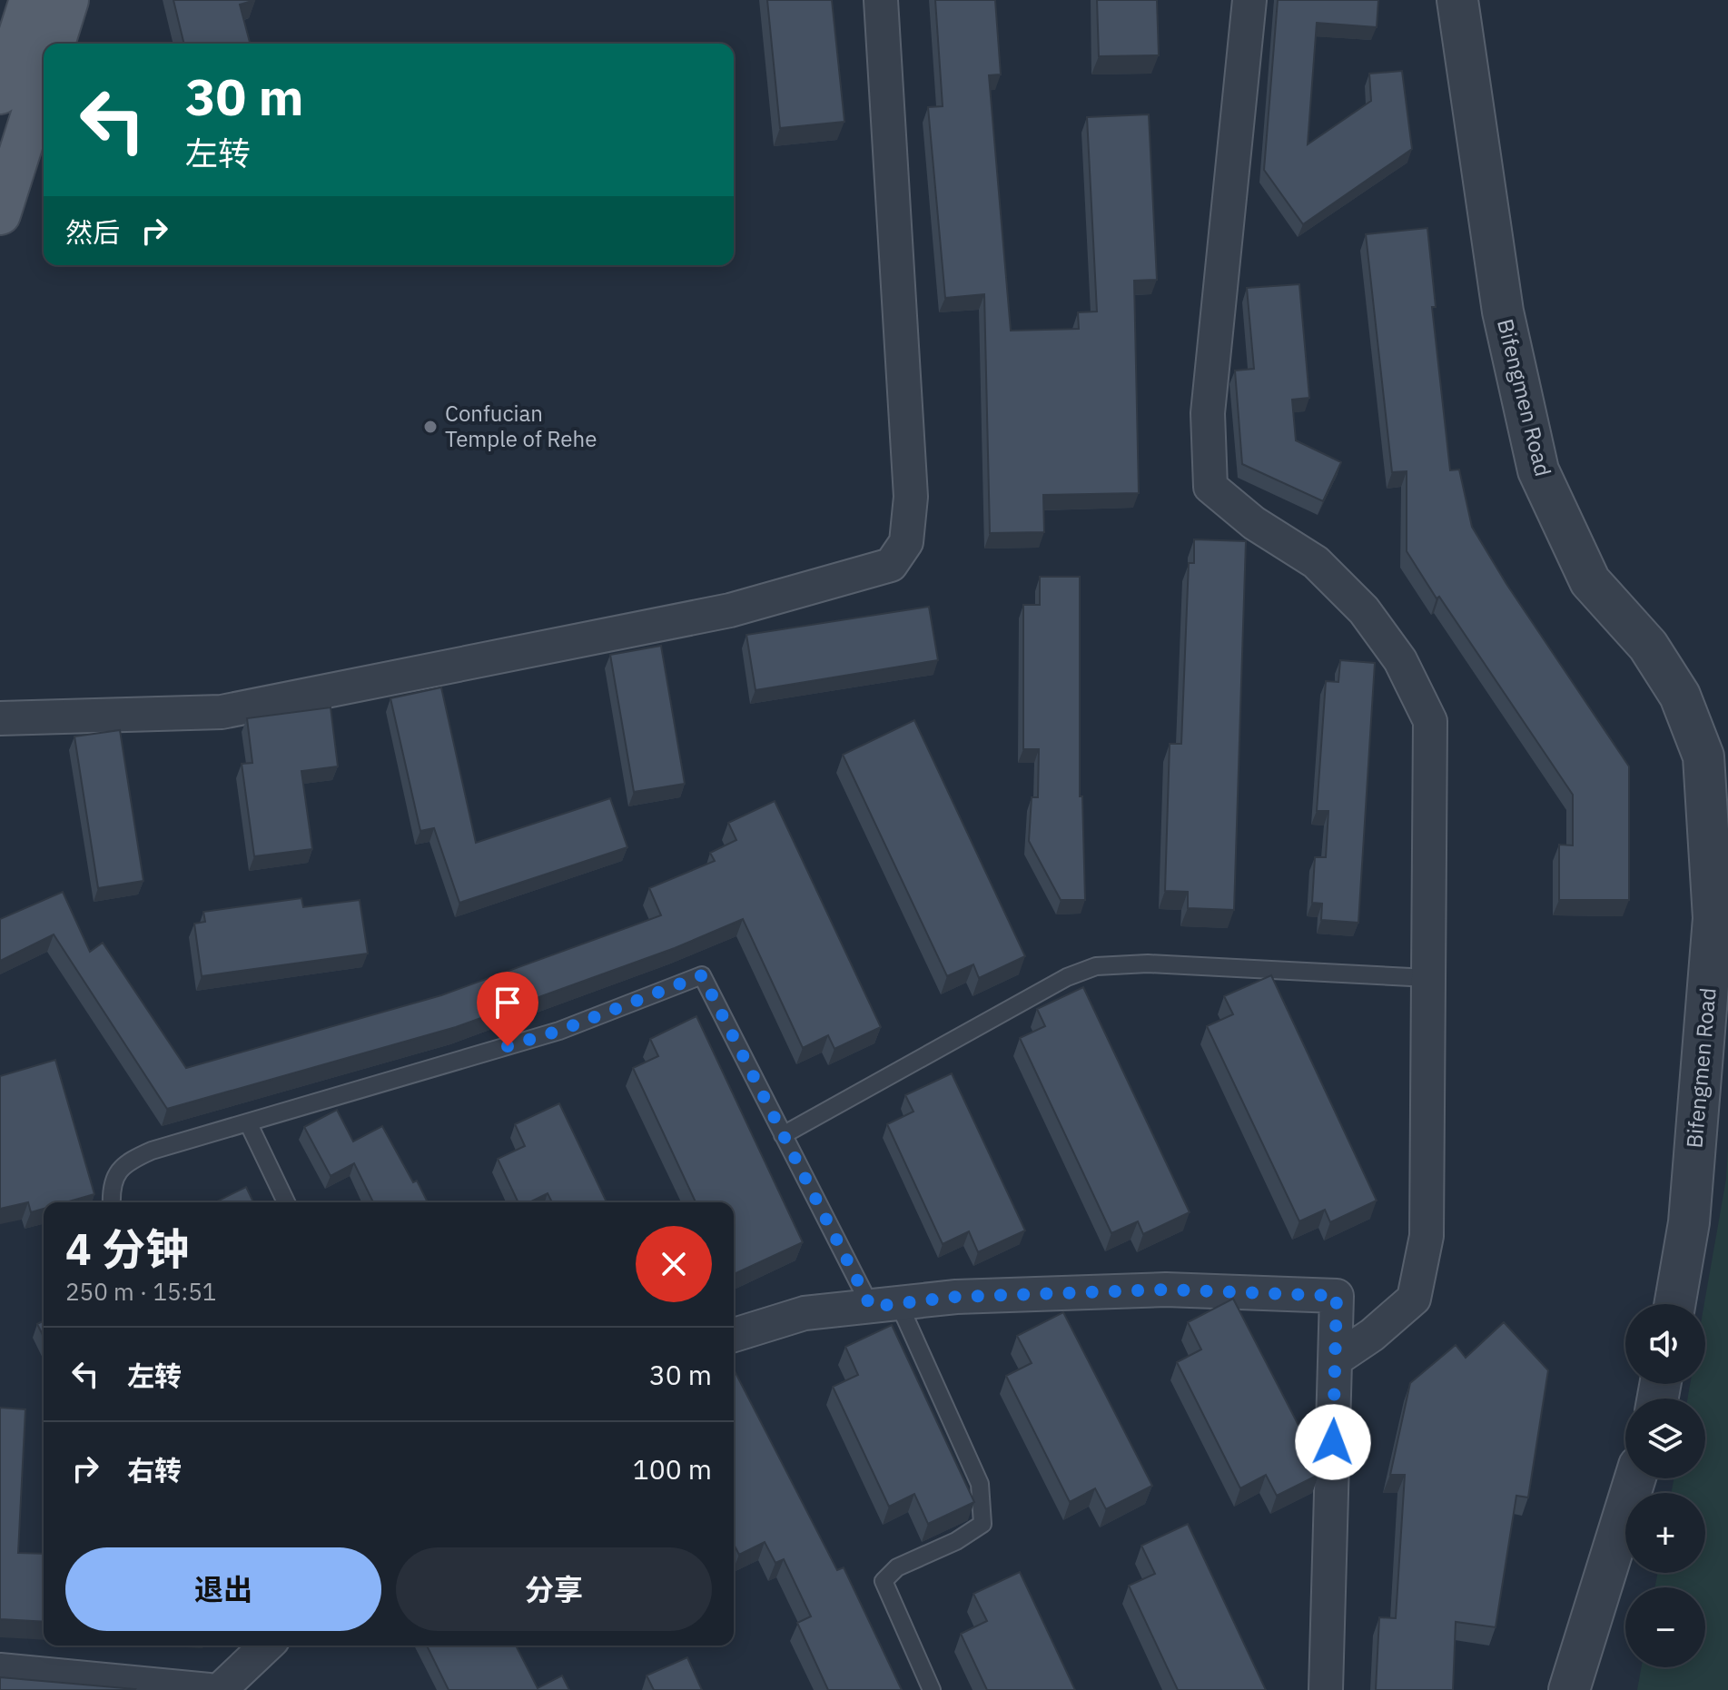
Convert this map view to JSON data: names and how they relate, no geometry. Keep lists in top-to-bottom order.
{
  "streets": {
    "street": ["Bifengmen Road"]
  },
  "places": ["Confucian Temple of Rehe"],
  "page": {
    "turn": ["30 m", "左转"],
    "then": "然后",
    "heading": ["4 分钟", "250 m · 15:51"],
    "map_buttons": ["+", "−"],
    "list": [
      {
        "name": "左转",
        "value": "30 m"
      },
      {
        "name": "右转",
        "value": "100 m"
      }
    ],
    "buttons": ["退出", "分享"]
  }
}
